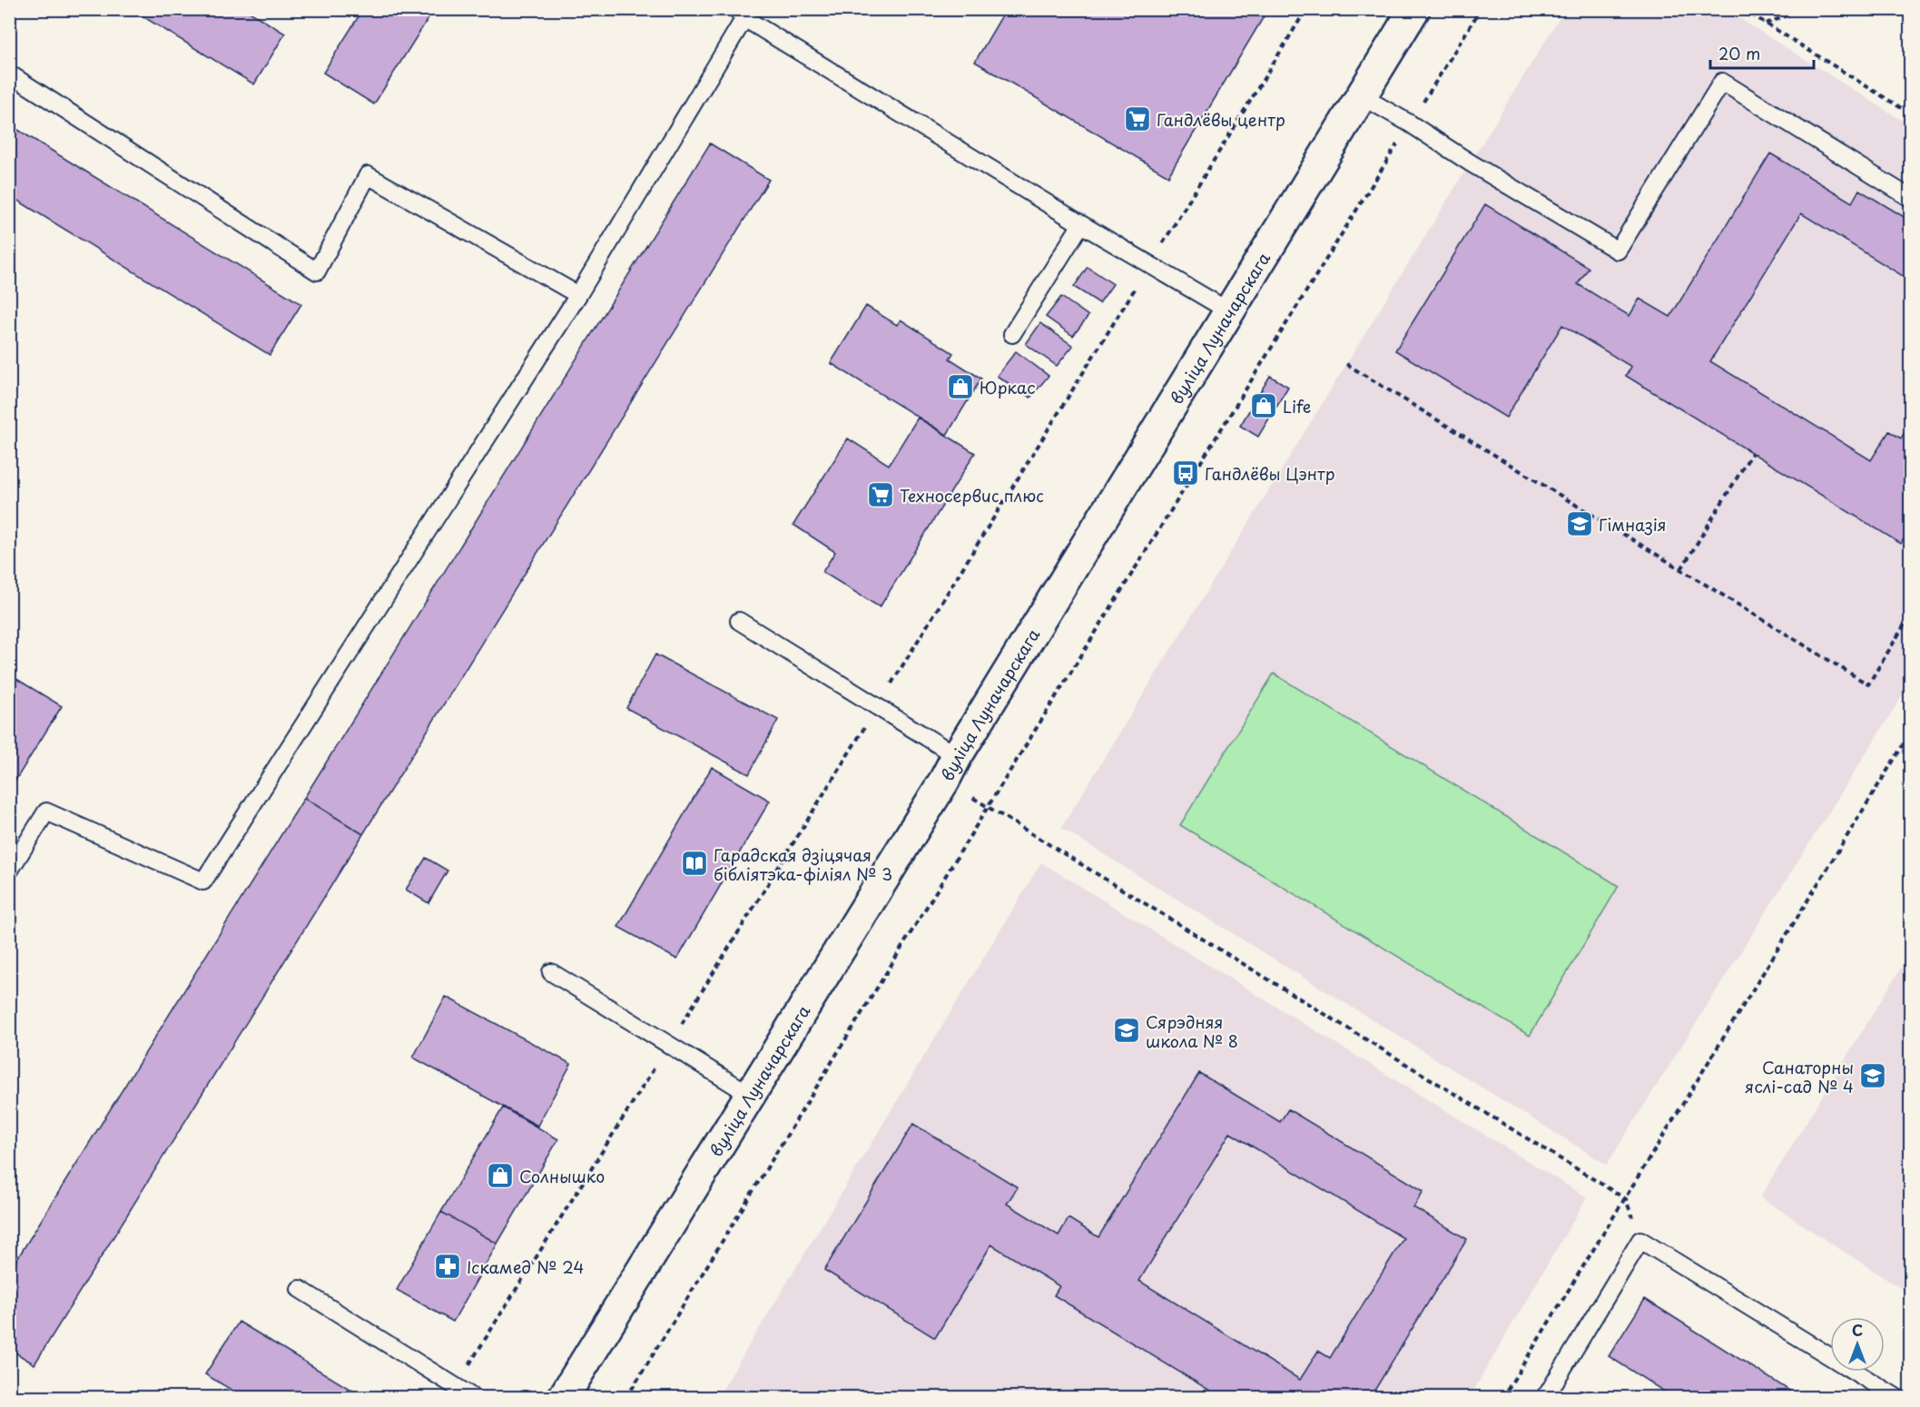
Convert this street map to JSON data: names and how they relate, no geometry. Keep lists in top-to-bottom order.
{
  "streets": {
    "street": ["вуліца Луначарскага"]
  },
  "places": {
    "supermarket": ["Гандлёвы центр", "Техносервис плюс"],
    "shop": ["Юркас", "Life", "Солнышко"],
    "bus stop": ["Гандлёвы Цэнтр"],
    "school or university": ["Гімназія", "Сярэдняя школа № 8", "Санаторны яслі-сад № 4"],
    "library": ["Гарадская дзіцячая бібліятэка-філіял № 3"],
    "pharmacy": ["Іскамед № 24"]
  },
  "scale_bar": "20 m",
  "north": "top"
}
